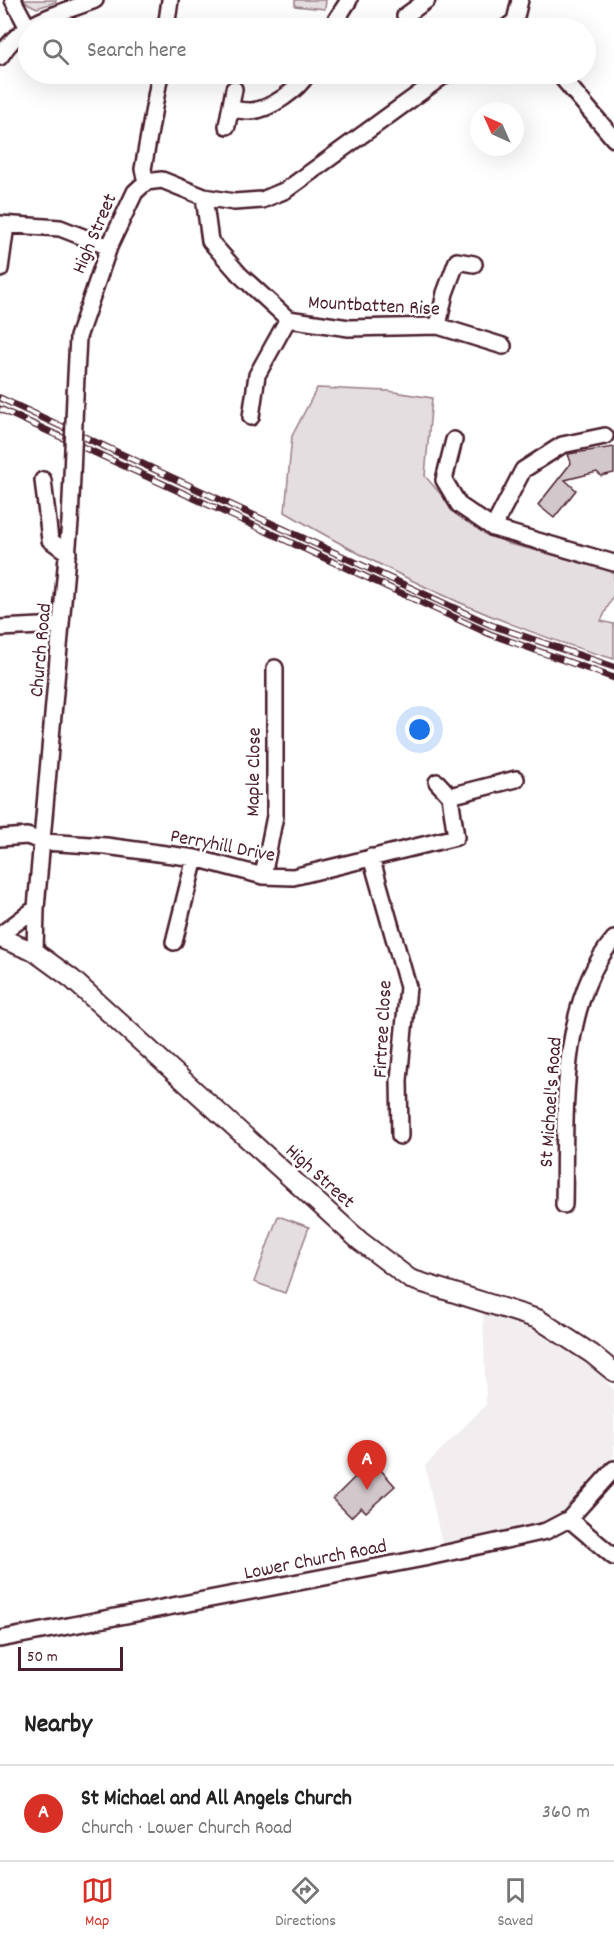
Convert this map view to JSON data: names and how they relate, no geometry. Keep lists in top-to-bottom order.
{
  "streets": {
    "main road": ["High Street"],
    "street": [
      "Mountbatten Rise",
      "Church Road",
      "Maple Close",
      "Perryhill Drive",
      "Firtree Close",
      "St Michael's Road",
      "Lower Church Road"
    ]
  },
  "crossings": [
    ["High Street", "Church Road"],
    ["Church Road", "Perryhill Drive"],
    ["Maple Close", "Perryhill Drive"],
    ["Perryhill Drive", "Firtree Close"]
  ],
  "scale_bar": "50 m",
  "north": "top left",
  "page": {
    "search": "Search here",
    "pins": "A",
    "scale": "50 m",
    "heading": "Nearby",
    "list": [
      {
        "mark": "A",
        "name": "St Michael and All Angels Church",
        "note": "Church · Lower Church Road",
        "value": "360 m"
      }
    ],
    "nav": ["Map", "Directions", "Saved"]
  }
}
